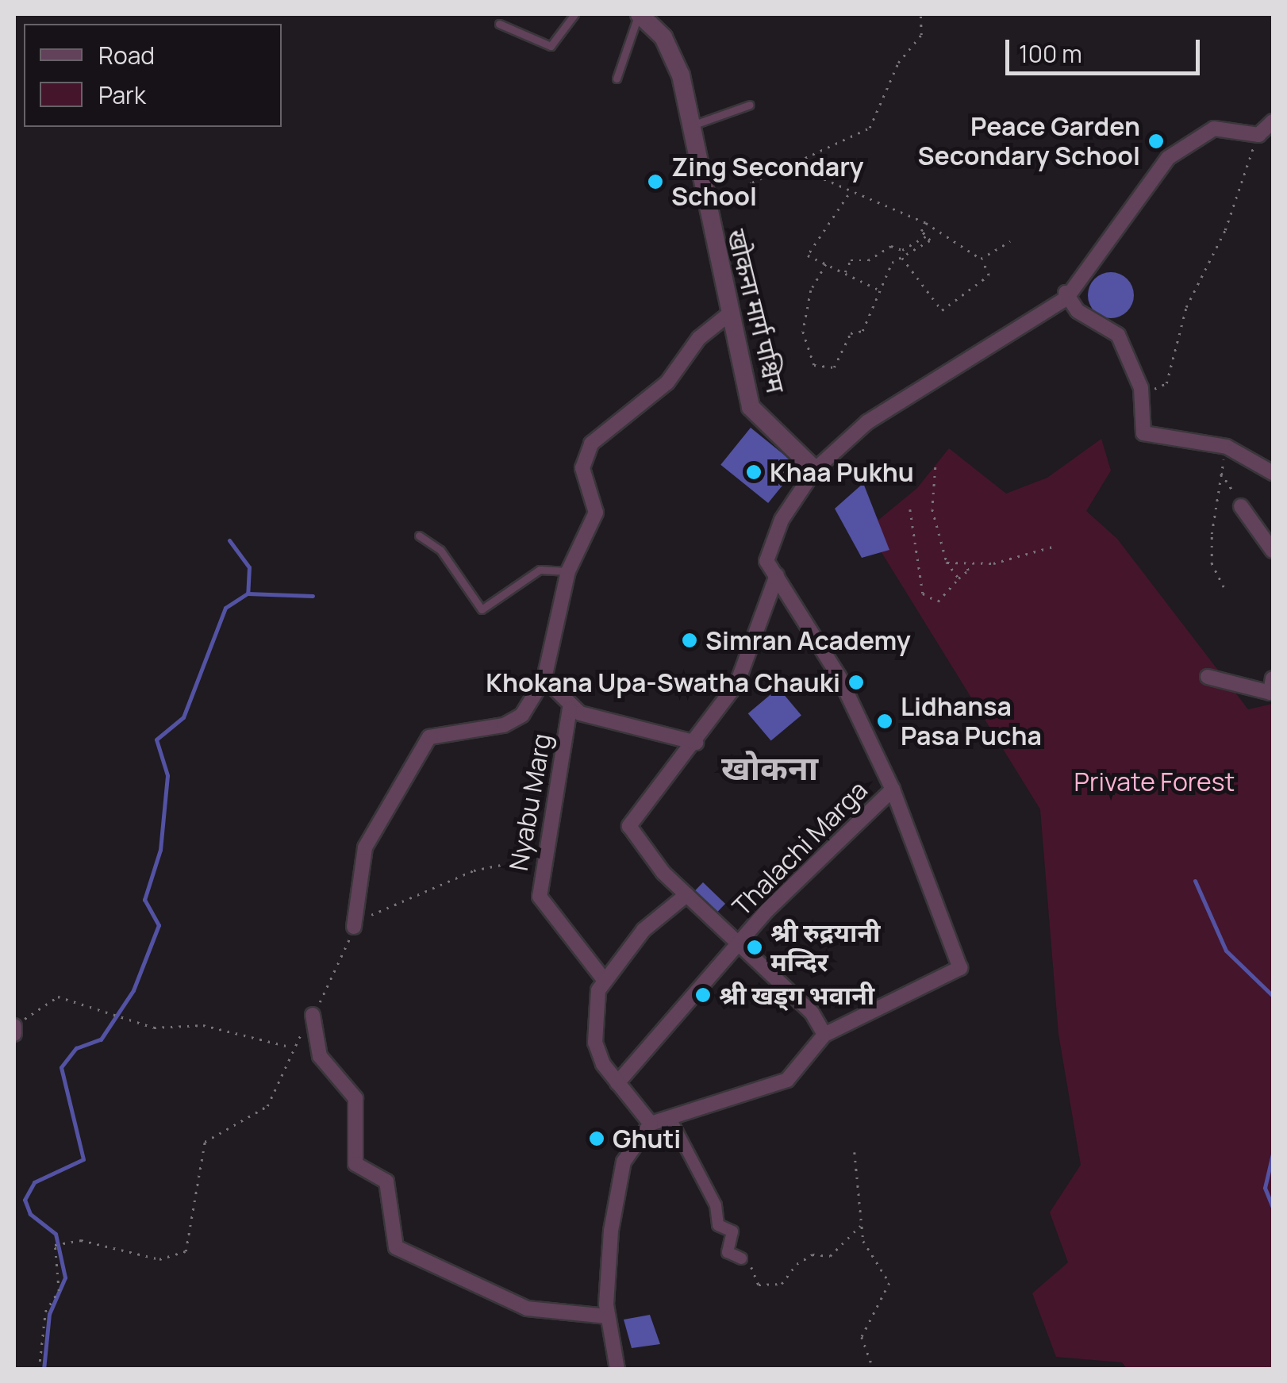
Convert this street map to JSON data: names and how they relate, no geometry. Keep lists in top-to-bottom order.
{
  "streets": {
    "street": ["खोकना मार्ग पश्चिम", "Nyabu Marg", "Thalachi Marga"]
  },
  "districts": ["खोकना"],
  "parks": ["Private Forest"],
  "places": [
    "Peace Garden Secondary School",
    "Zing Secondary School",
    "Khaa Pukhu",
    "Simran Academy",
    "Khokana Upa-Swatha Chauki",
    "Lidhansa Pasa Pucha",
    "श्री रुद्रयानी मन्दिर",
    "श्री खड्ग भवानी",
    "Ghuti"
  ],
  "legend": ["Road", "Park"],
  "scale_bar": "100 m"
}
